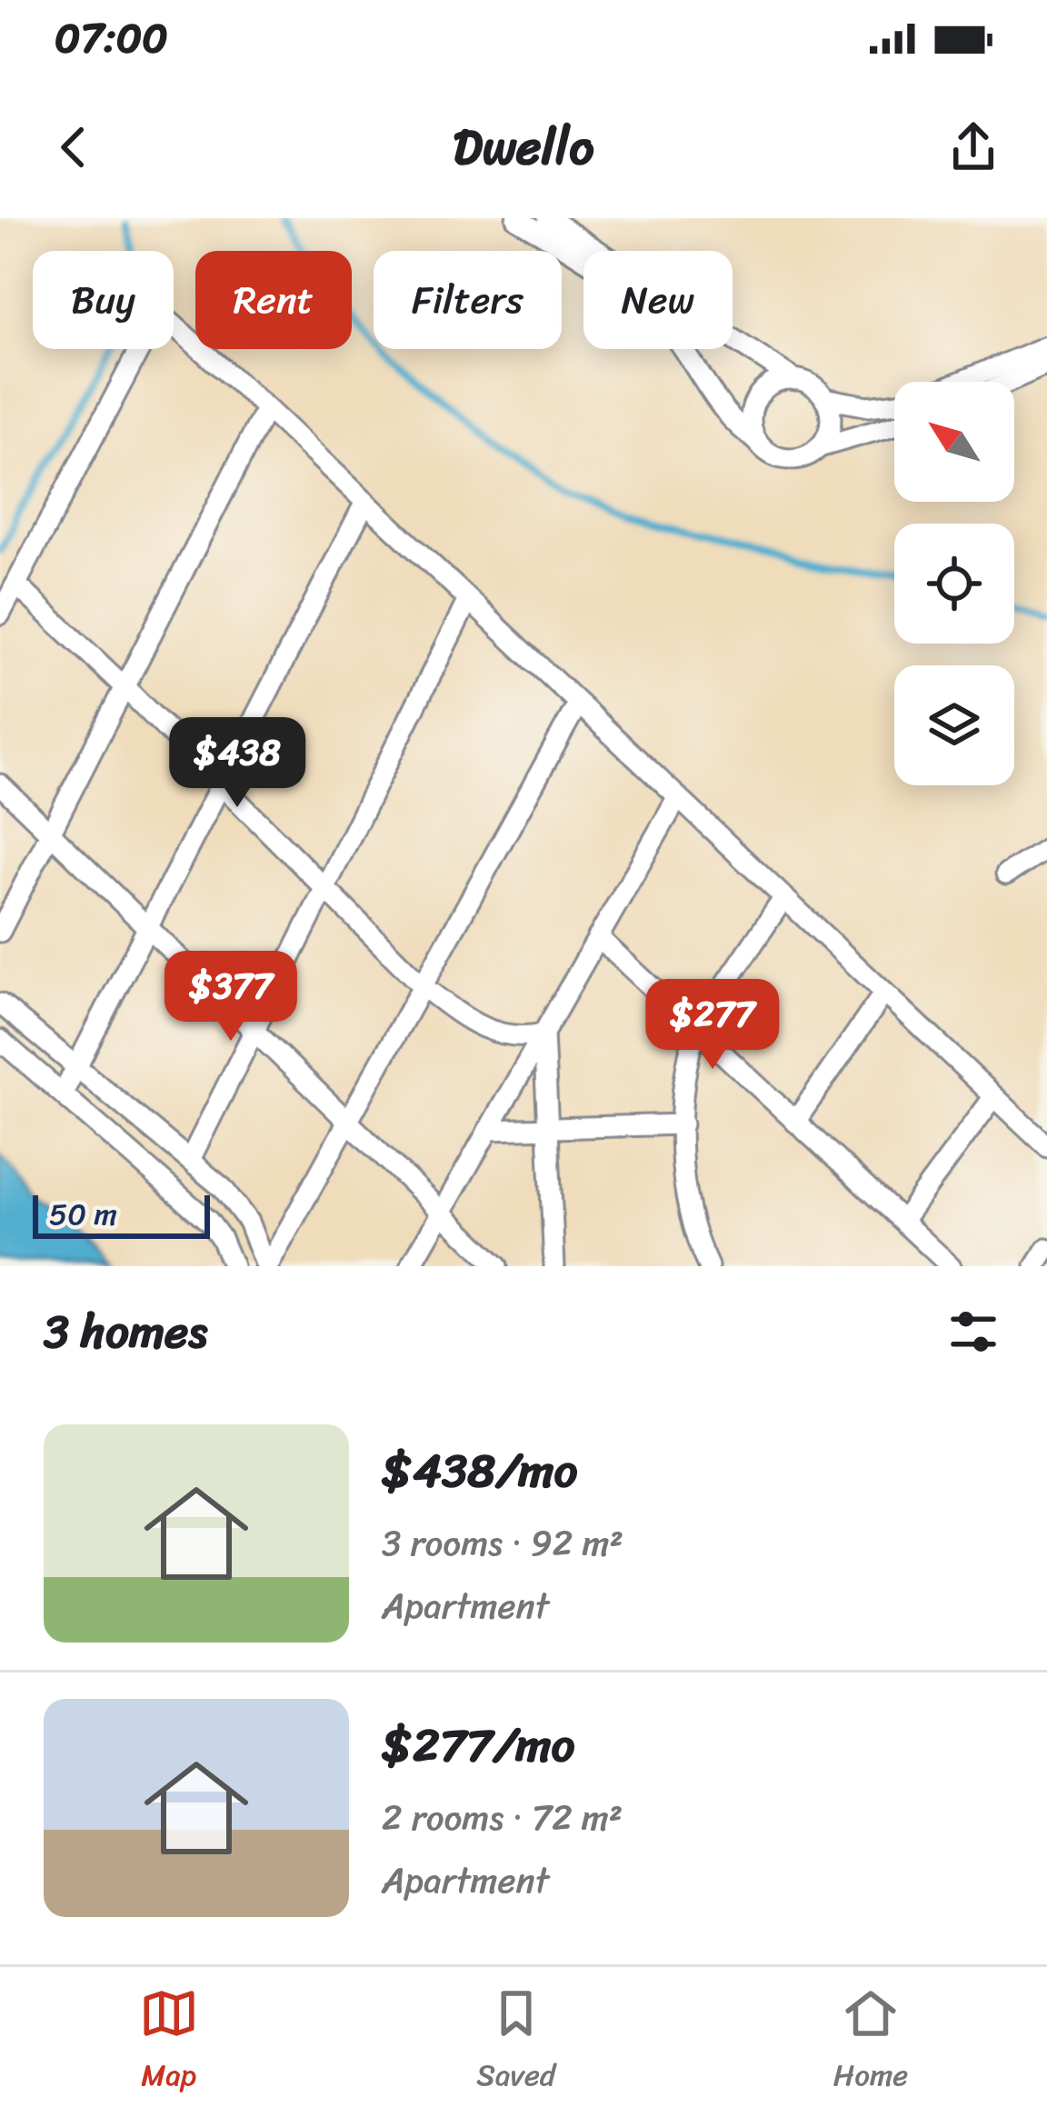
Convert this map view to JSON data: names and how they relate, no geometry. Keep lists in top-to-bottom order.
{
  "scale_bar": "50 m",
  "north": "top left",
  "page": {
    "status": "07:00",
    "header": "Dwello",
    "chip": [
      "Buy",
      "Rent",
      "Filters",
      "New"
    ],
    "price": ["$438", "$377", "$277"],
    "scale": "50 m",
    "heading": "3 homes",
    "list": [
      {
        "name": "$438/mo",
        "note": "3 rooms · 92 m² · Apartment"
      },
      {
        "name": "$277/mo",
        "note": "2 rooms · 72 m² · Apartment"
      }
    ],
    "tabs": ["Map", "Saved", "Home"]
  }
}
